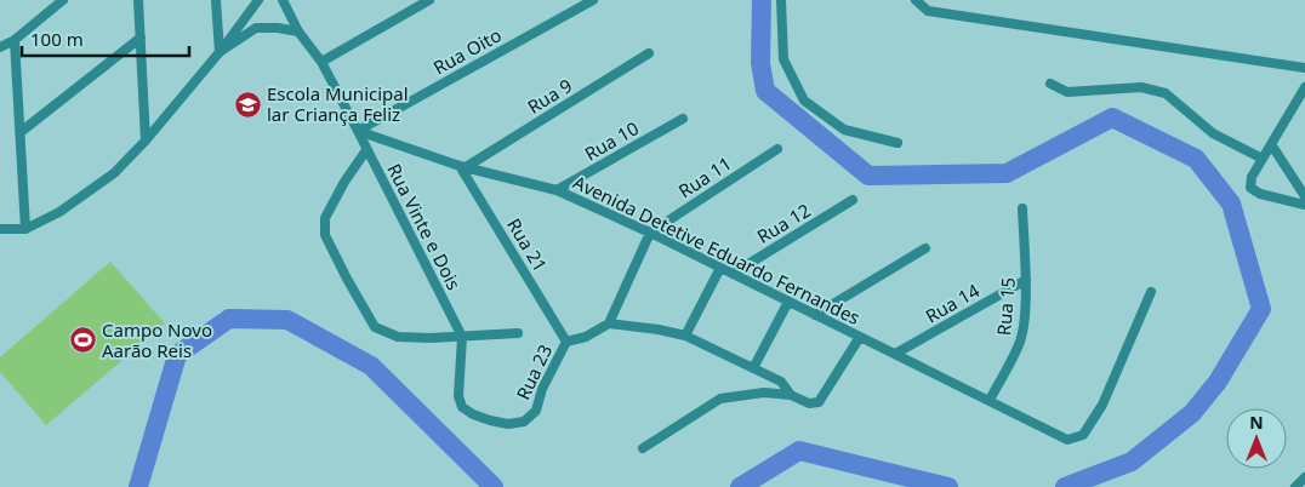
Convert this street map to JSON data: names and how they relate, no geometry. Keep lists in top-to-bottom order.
{
  "streets": {
    "street": [
      "Rua Oito",
      "Rua 9",
      "Rua 10",
      "Rua 11",
      "Rua 12",
      "Rua Vinte e Dois",
      "Rua 21",
      "Avenida Detetive Eduardo Fernandes",
      "Rua 14",
      "Rua 15",
      "Rua 23"
    ]
  },
  "crossings": [
    ["Rua Oito", "Rua Vinte e Dois"],
    ["Rua Oito", "Avenida Detetive Eduardo Fernandes"],
    ["Rua 9", "Rua 21"],
    ["Rua 9", "Avenida Detetive Eduardo Fernandes"],
    ["Rua 10", "Avenida Detetive Eduardo Fernandes"],
    ["Rua 11", "Avenida Detetive Eduardo Fernandes"],
    ["Rua 12", "Avenida Detetive Eduardo Fernandes"],
    ["Rua Vinte e Dois", "Avenida Detetive Eduardo Fernandes"],
    ["Rua Vinte e Dois", "Rua 23"],
    ["Rua 21", "Avenida Detetive Eduardo Fernandes"],
    ["Rua 21", "Rua 23"],
    ["Avenida Detetive Eduardo Fernandes", "Rua 14"],
    ["Avenida Detetive Eduardo Fernandes", "Rua 15"],
    ["Rua 14", "Rua 15"]
  ],
  "places": {
    "school or university": ["Escola Municipal lar Criança Feliz"],
    "sports": ["Campo Novo Aarão Reis"]
  },
  "scale_bar": "100 m",
  "north": "top"
}
